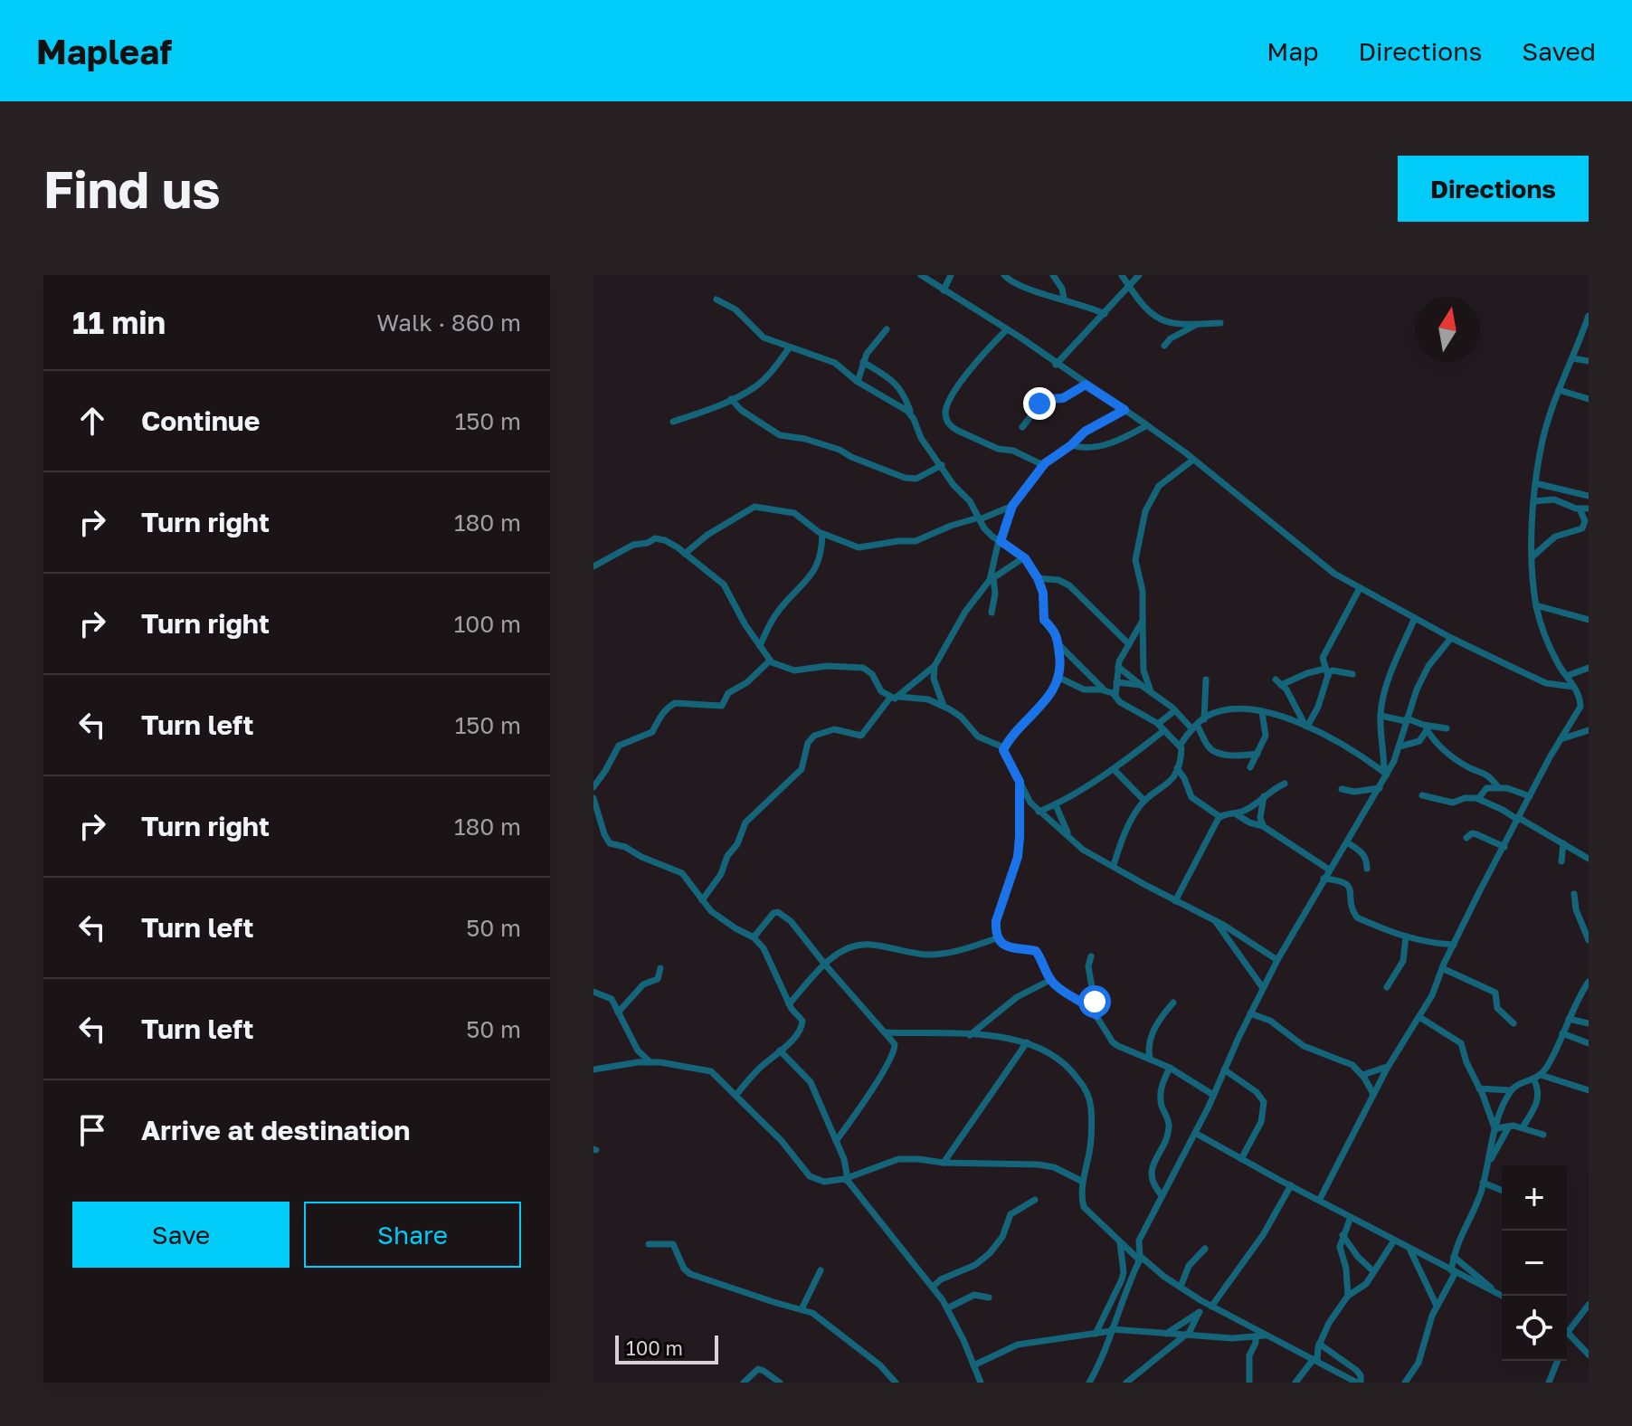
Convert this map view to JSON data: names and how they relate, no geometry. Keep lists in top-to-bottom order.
{
  "scale_bar": "100 m",
  "north": "top",
  "page": {
    "header": "Mapleaf",
    "nav": ["Map", "Directions", "Saved"],
    "buttons": [
      "Directions",
      ["Save", "Share"]
    ],
    "title": "Find us",
    "heading": ["11 min", "Walk · 860 m"],
    "list": [
      ["Continue", "150 m"],
      ["Turn right", "180 m"],
      ["Turn right", "100 m"],
      ["Turn left", "150 m"],
      ["Turn right", "180 m"],
      ["Turn left", "50 m"],
      ["Turn left", "50 m"],
      "Arrive at destination"
    ],
    "map_buttons": ["+", "−"],
    "scale": "100 m"
  }
}
